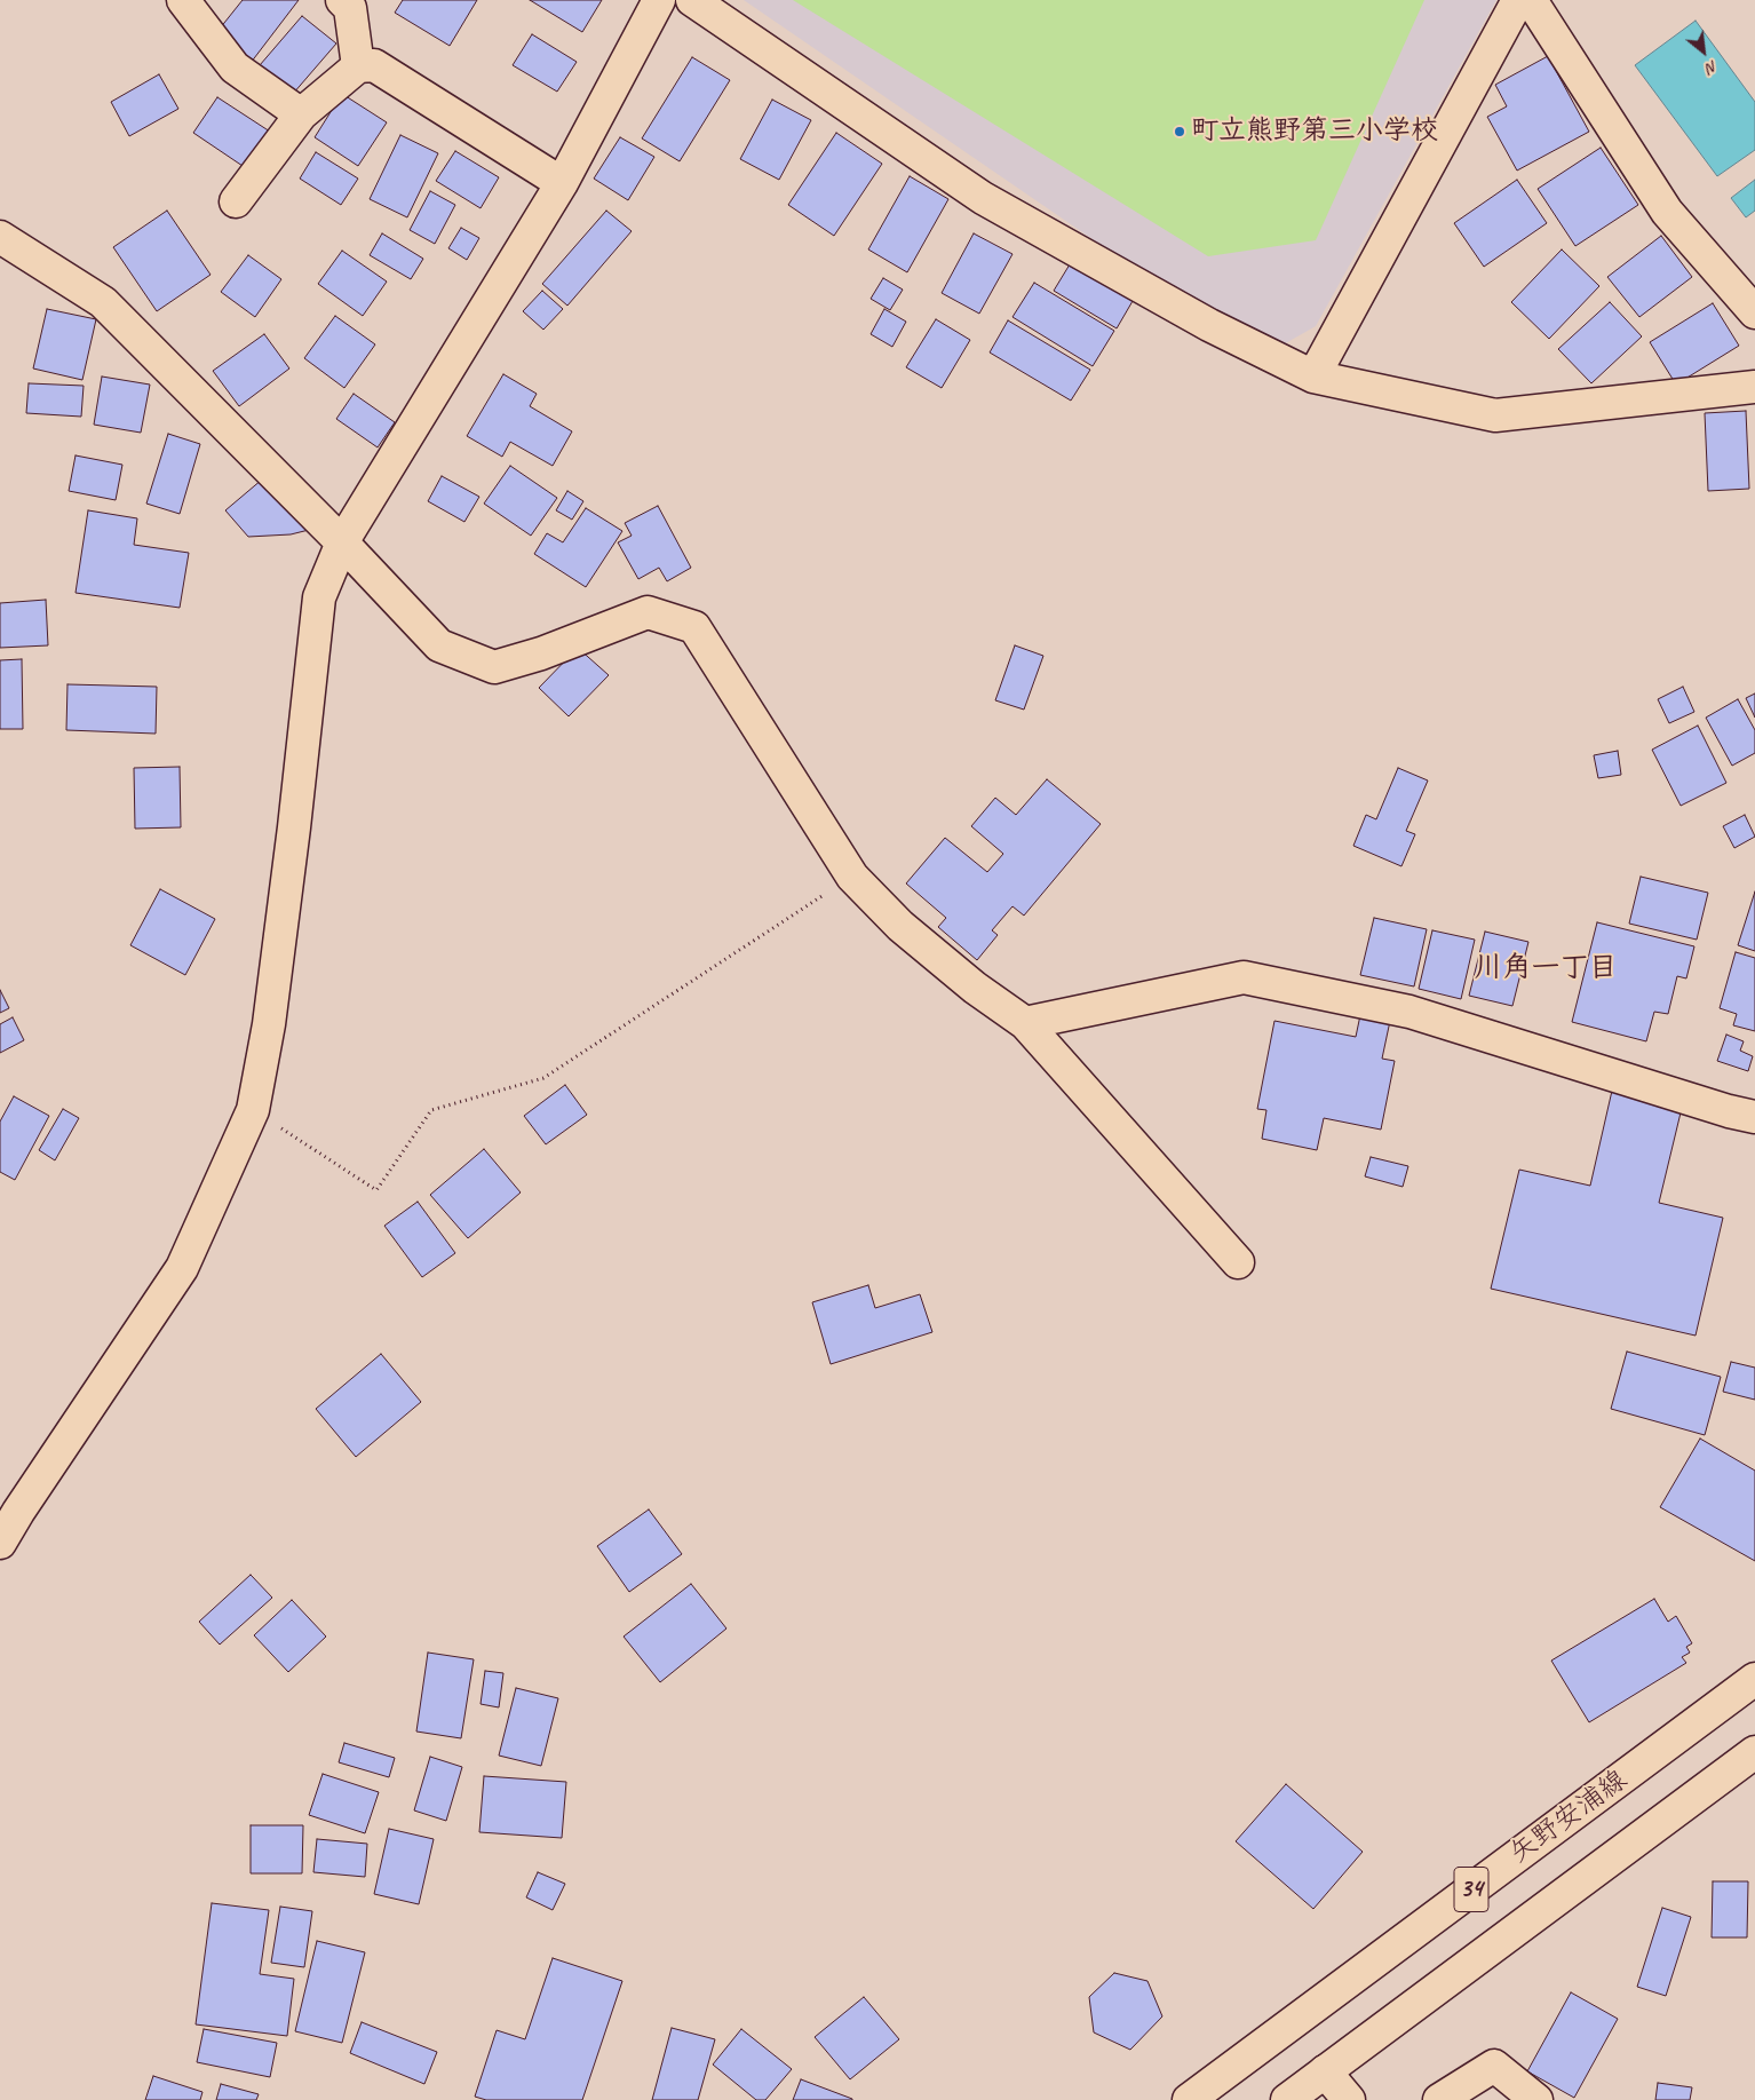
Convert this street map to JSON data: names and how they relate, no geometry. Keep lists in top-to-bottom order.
{
  "streets": {
    "street": ["矢野安浦線", "34"]
  },
  "districts": ["川角一丁目"],
  "places": ["町立熊野第三小学校"],
  "north": "bottom right"
}
